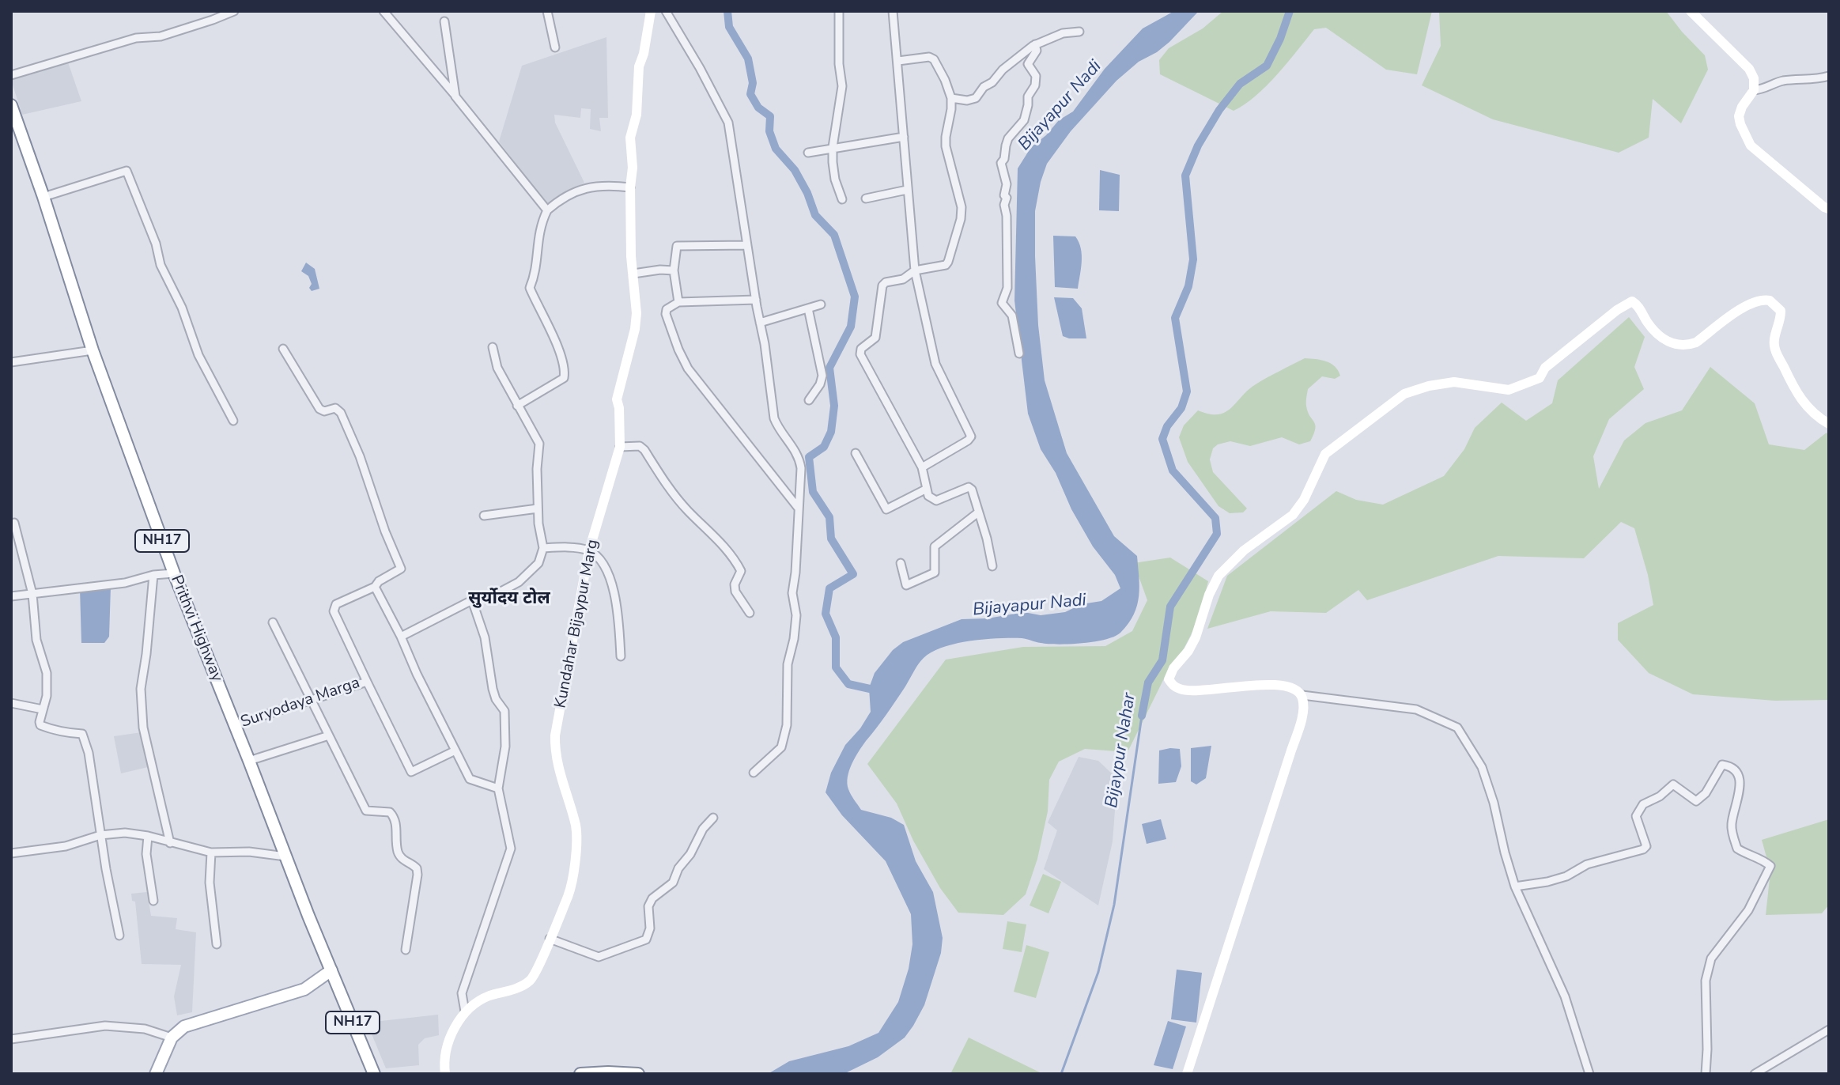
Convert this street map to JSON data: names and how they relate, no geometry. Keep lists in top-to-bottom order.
{
  "streets": {
    "main road": ["NH17", "Kundahar Bijaypur Marg", "Prithvi Highway"],
    "street": ["Suryodaya Marga"]
  },
  "crossings": [
    ["Prithvi Highway", "Suryodaya Marga"]
  ],
  "districts": ["सुर्योदय टोल"],
  "water": ["Bijayapur Nadi", "Bijaypur Nahar"]
}
